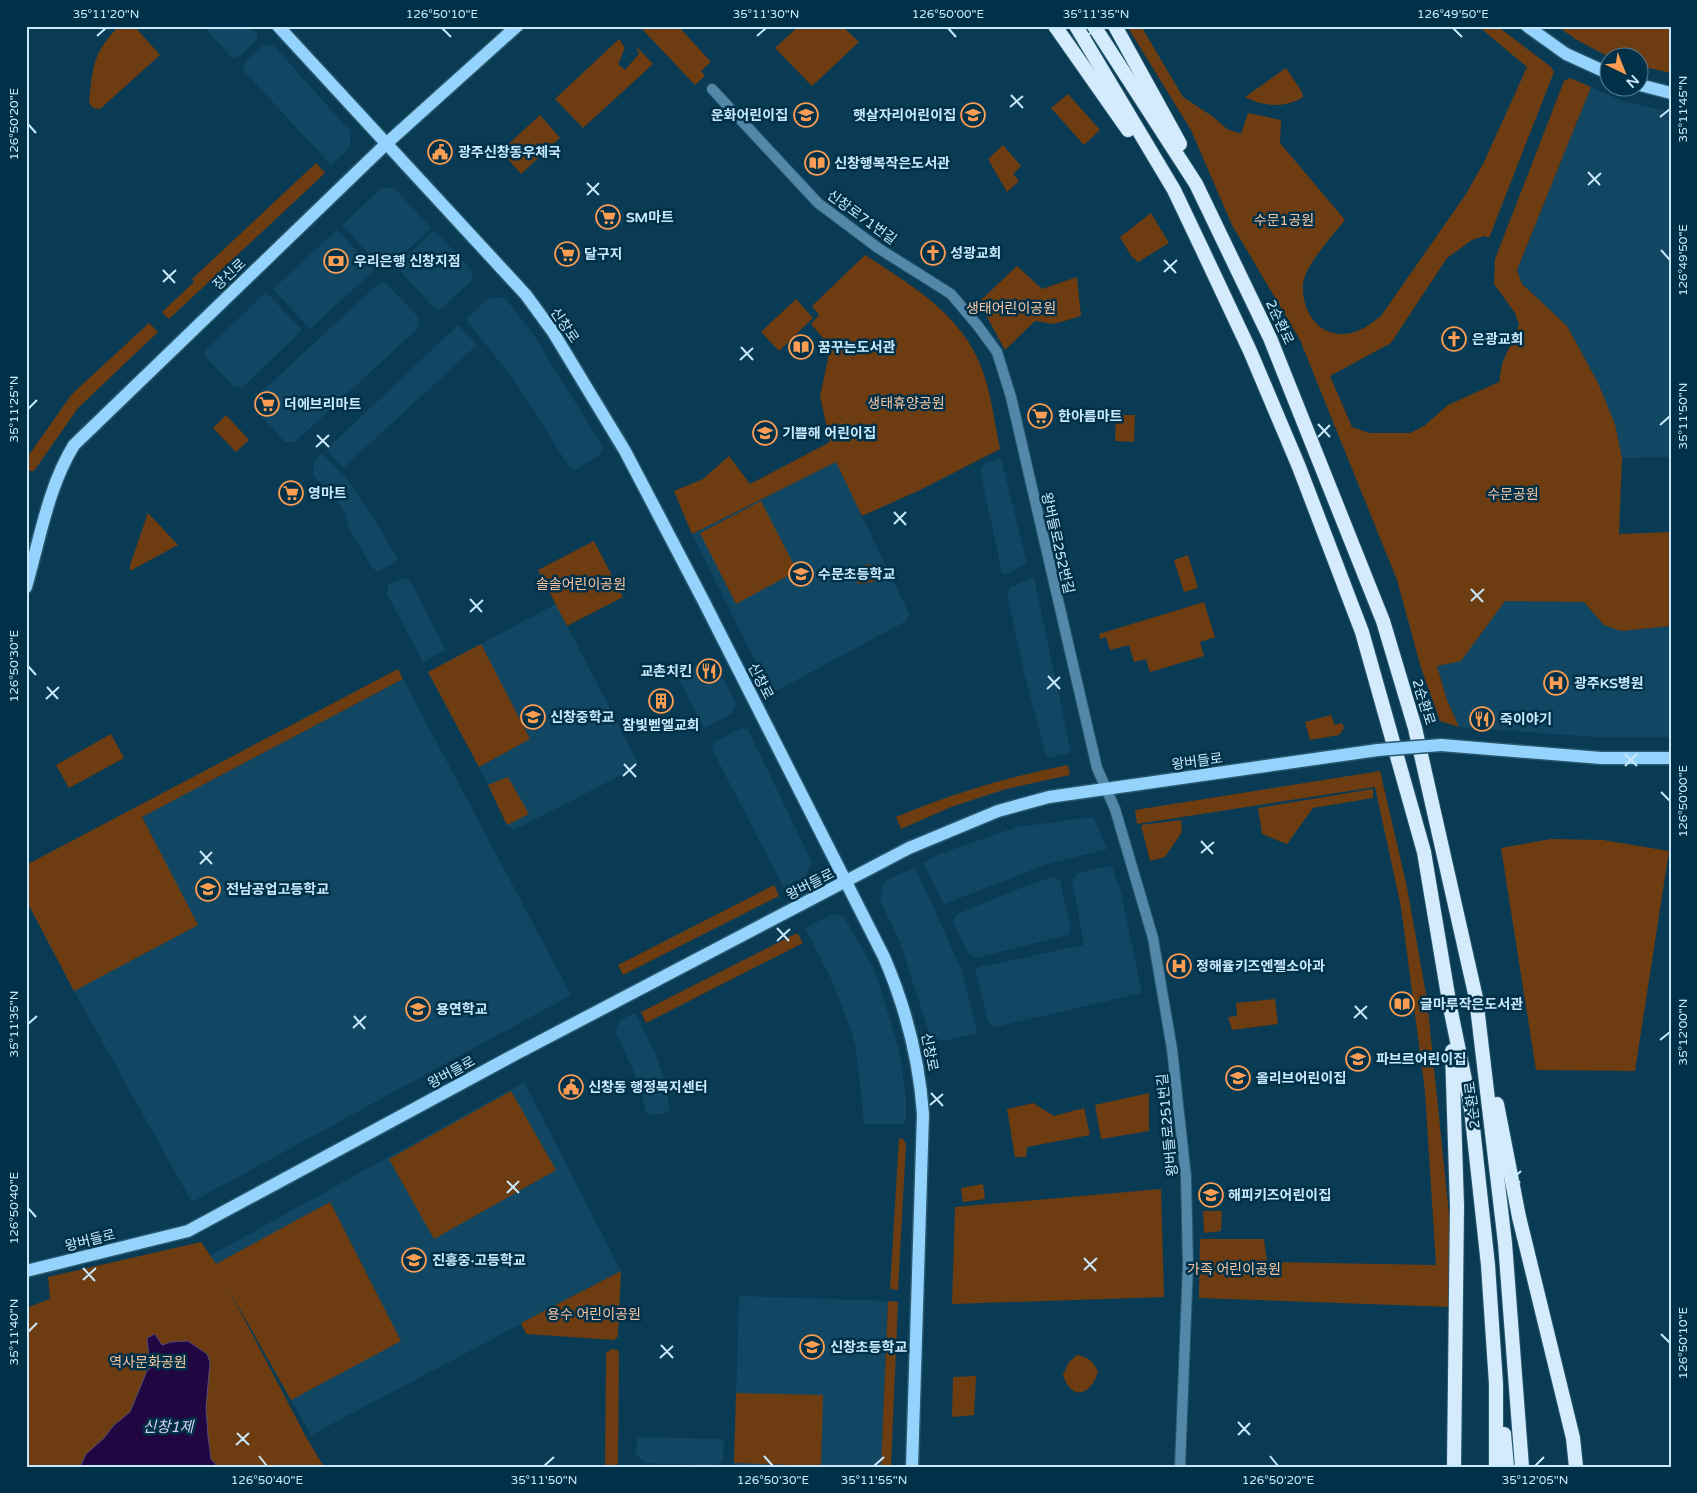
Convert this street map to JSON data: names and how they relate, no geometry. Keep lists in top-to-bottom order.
{
  "streets": {
    "highway": ["2순환로"],
    "main road": ["장신로", "신창로", "왕버들로"],
    "street": ["신창로71번길", "왕버들로252번길", "왕버들로251번길"]
  },
  "crossings": [
    ["신창로71번길", "왕버들로252번길"],
    ["장신로", "신창로"],
    ["신창로", "왕버들로"],
    ["왕버들로252번길", "왕버들로"],
    ["왕버들로252번길", "왕버들로251번길"],
    ["왕버들로", "왕버들로251번길"]
  ],
  "water": ["신창1제"],
  "parks": [
    "수문1공원",
    "생태어린이공원",
    "생태휴양공원",
    "수문공원",
    "솔솔어린이공원",
    "가족 어린이공원",
    "용수 어린이공원",
    "역사문화공원"
  ],
  "places": {
    "school or university": [
      "운화어린이집",
      "햇살자리어린이집",
      "기쁨해 어린이집",
      "수문초등학교",
      "신창중학교",
      "전남공업고등학교",
      "용연학교",
      "파브르어린이집",
      "올리브어린이집",
      "해피키즈어린이집",
      "진흥중·고등학교",
      "신창초등학교"
    ],
    "public building": ["광주신창동우체국", "신창동 행정복지센터"],
    "library": ["신창행복작은도서관", "꿈꾸는도서관", "글마루작은도서관"],
    "supermarket": [
      "SM마트",
      "달구지",
      "더에브리마트",
      "한아름마트",
      "영마트"
    ],
    "church": ["성광교회", "은광교회"],
    "bank": ["우리은행 신창지점"],
    "restaurant": ["교촌치킨", "죽이야기"],
    "hospital": ["광주KS병원", "정해율키즈엔젤소아과"],
    "building": ["참빛벧엘교회"]
  },
  "north": "bottom right",
  "coordinates": [
    "35°11'20\"N",
    "126°50'10\"E",
    "35°11'30\"N",
    "126°50'00\"E",
    "35°11'35\"N",
    "126°49'50\"E",
    "35°11'45\"N",
    "126°50'20\"E",
    "35°11'25\"N",
    "35°11'50\"N",
    "126°50'30\"E",
    "35°12'00\"N",
    "126°50'40\"E",
    "35°11'40\"N",
    "35°11'55\"N",
    "35°12'05\"N"
  ]
}
